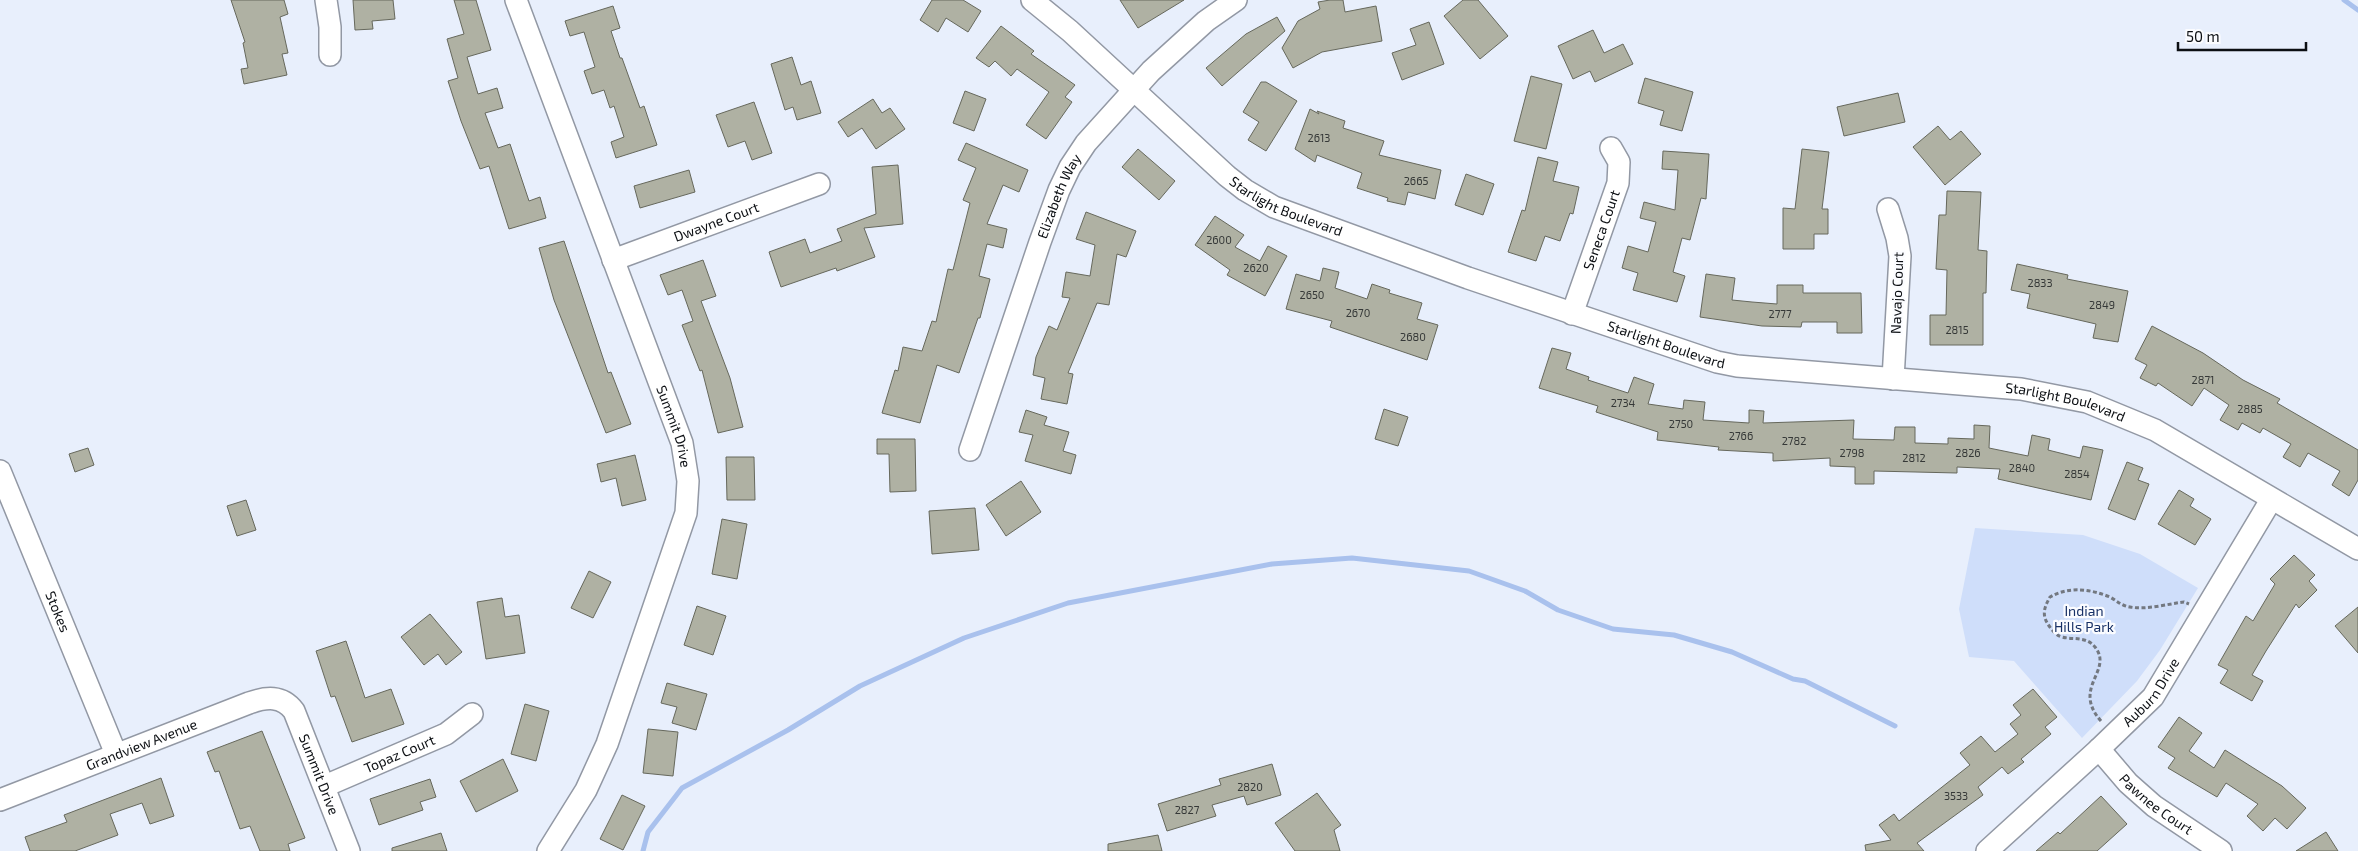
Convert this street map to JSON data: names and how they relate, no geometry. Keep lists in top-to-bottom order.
{
  "streets": {
    "street": [
      "Elizabeth Way",
      "Starlight Boulevard",
      "Dwayne Court",
      "Seneca Court",
      "Navajo Court",
      "Summit Drive",
      "Stokes",
      "Auburn Drive",
      "Grandview Avenue",
      "Topaz Court",
      "Pawnee Court"
    ]
  },
  "crossings": [
    ["Elizabeth Way", "Starlight Boulevard"],
    ["Starlight Boulevard", "Seneca Court"],
    ["Starlight Boulevard", "Navajo Court"],
    ["Starlight Boulevard", "Auburn Drive"],
    ["Dwayne Court", "Summit Drive"],
    ["Summit Drive", "Grandview Avenue"],
    ["Summit Drive", "Topaz Court"],
    ["Stokes", "Grandview Avenue"],
    ["Auburn Drive", "Pawnee Court"]
  ],
  "parks": ["Indian Hills Park"],
  "house_numbers": [
    "2613",
    "2665",
    "2600",
    "2620",
    "2833",
    "2650",
    "2849",
    "2670",
    "2777",
    "2815",
    "2680",
    "2871",
    "2734",
    "2885",
    "2750",
    "2766",
    "2782",
    "2798",
    "2826",
    "2812",
    "2840",
    "2854",
    "2820",
    "3533",
    "2827"
  ],
  "scale_bar": "50 m"
}
